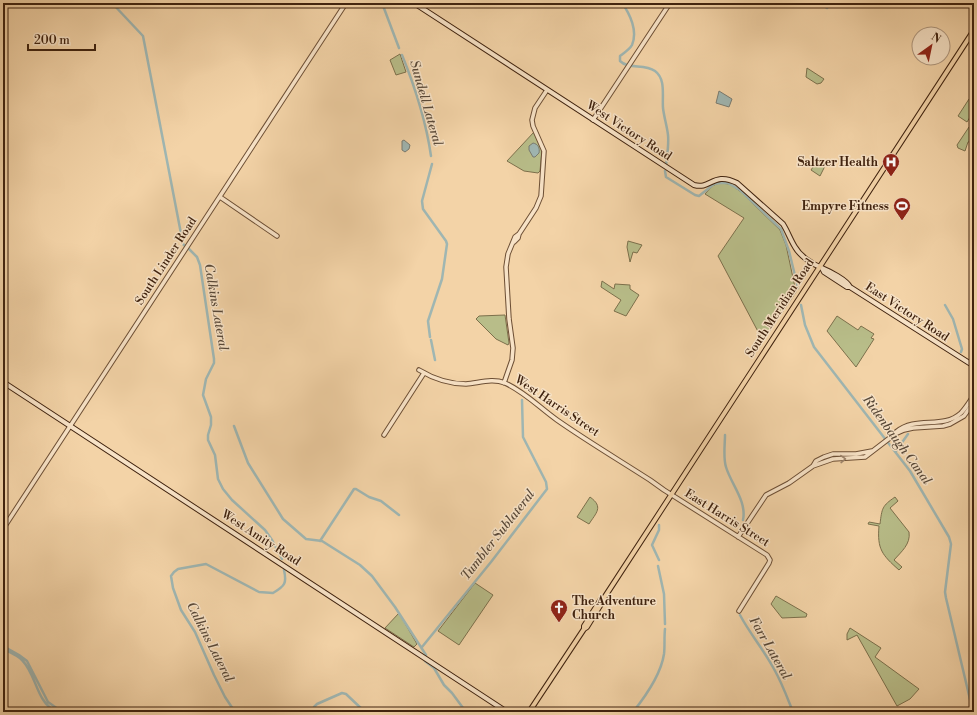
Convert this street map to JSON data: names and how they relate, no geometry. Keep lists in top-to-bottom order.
{
  "streets": {
    "main road": [
      "West Victory Road",
      "South Meridian Road",
      "East Victory Road",
      "West Amity Road"
    ],
    "street": ["South Linder Road", "West Harris Street", "East Harris Street"]
  },
  "crossings": [
    ["West Victory Road", "South Meridian Road"],
    ["West Victory Road", "East Victory Road"],
    ["South Linder Road", "West Amity Road"],
    ["South Meridian Road", "East Victory Road"],
    ["South Meridian Road", "West Harris Street"],
    ["South Meridian Road", "East Harris Street"],
    ["West Harris Street", "East Harris Street"]
  ],
  "water": [
    "Sundell Lateral",
    "Calkins Lateral",
    "Ridenbaugh Canal",
    "Tumbler Sublateral",
    "Farr Lateral"
  ],
  "places": {
    "hospital": ["Saltzer Health"],
    "sports": ["Empyre Fitness"],
    "church": ["The Adventure Church"]
  },
  "scale_bar": "200 m",
  "north": "top right"
}
